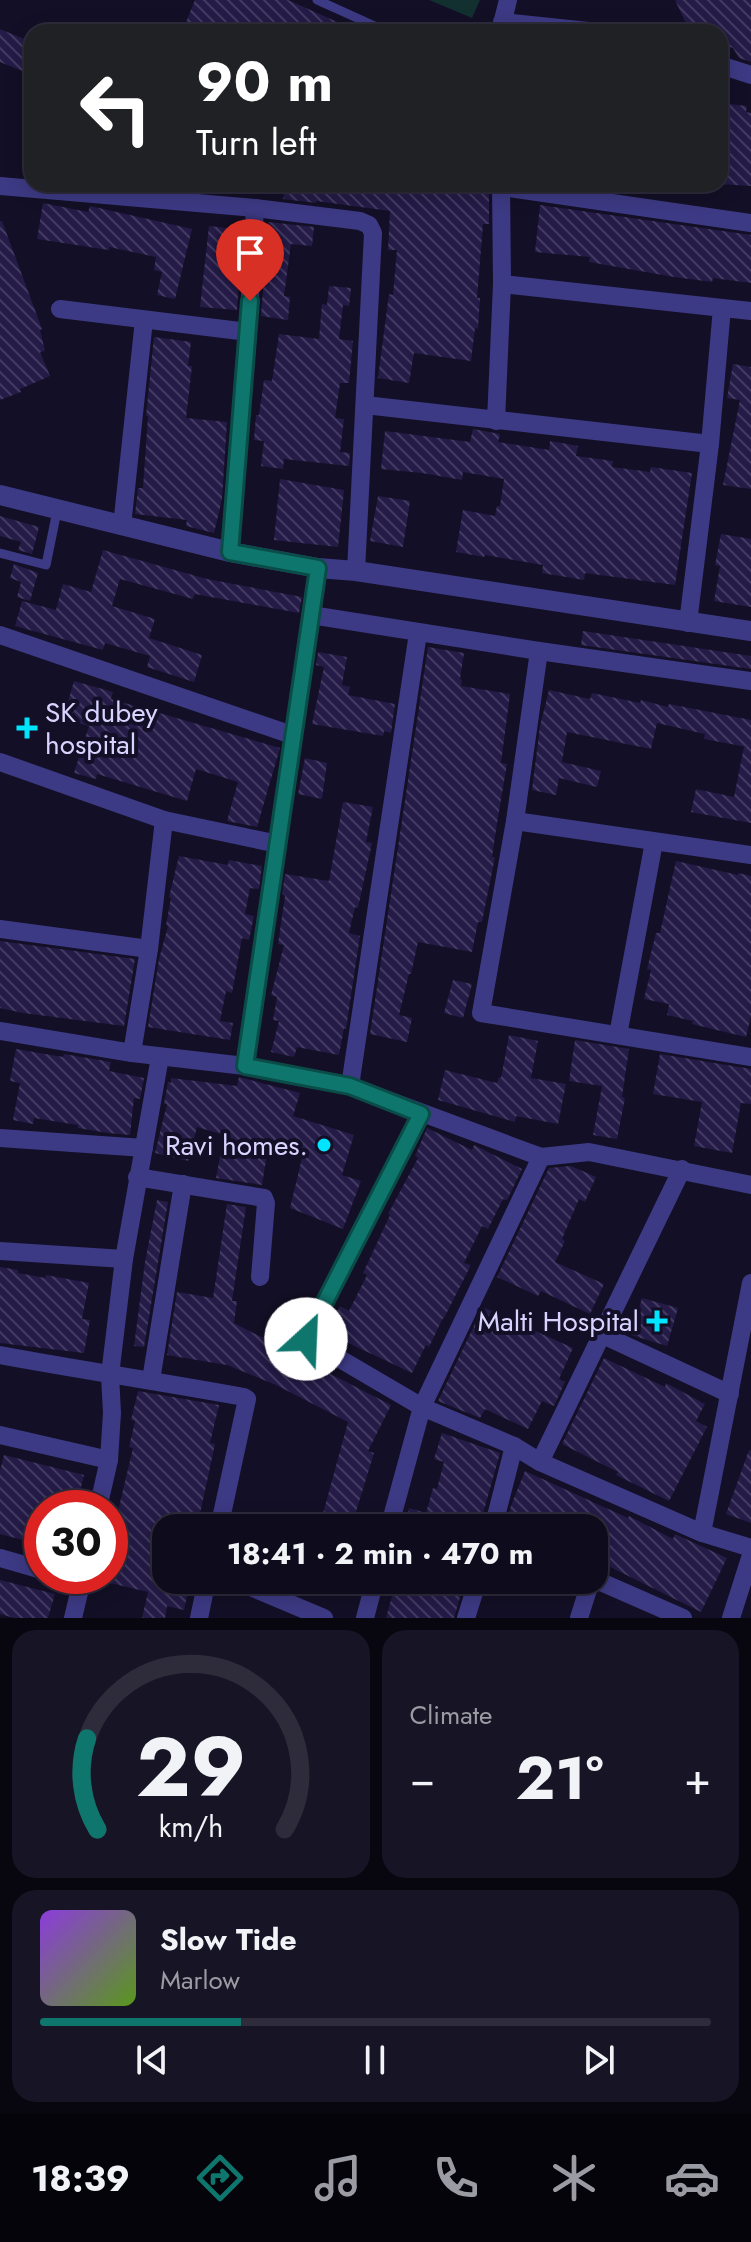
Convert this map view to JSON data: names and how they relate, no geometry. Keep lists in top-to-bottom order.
{
  "places": {
    "health": ["SK dubey hospital", "Malti Hospital"],
    "other": ["Ravi homes."]
  },
  "page": {
    "turn": ["90 m", "Turn left"],
    "limit": "30",
    "trip": "18:41 · 2 min · 470 m",
    "tile": "Climate",
    "heat": ["−", "21°", "+"],
    "song": ["Slow Tide", "Marlow"],
    "tabs": "18:39",
    "gauge": ["29", "km/h"]
  }
}
